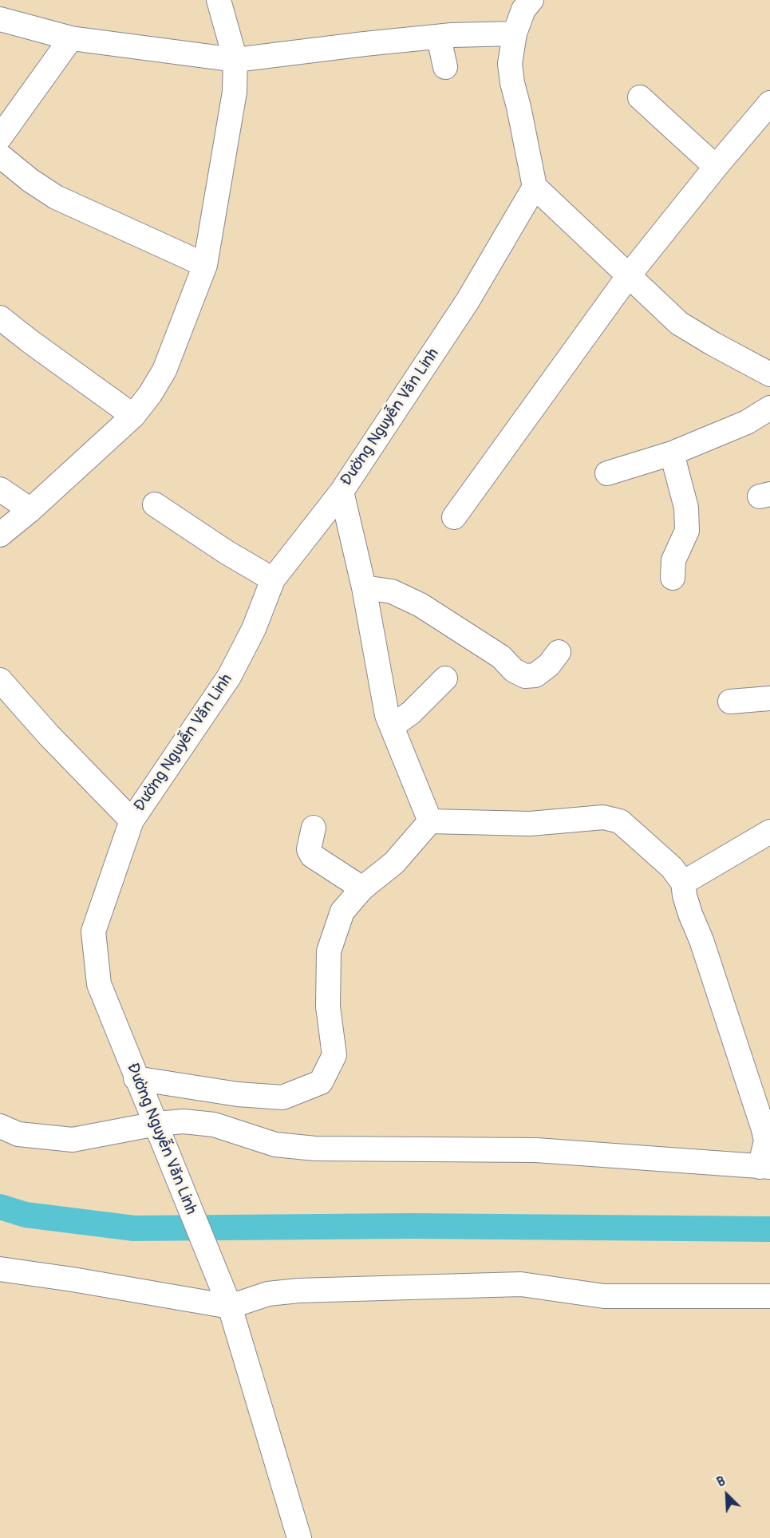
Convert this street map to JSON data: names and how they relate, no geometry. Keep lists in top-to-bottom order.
{
  "streets": {
    "street": ["Đường Nguyễn Văn Linh"]
  },
  "north": "top left"
}
